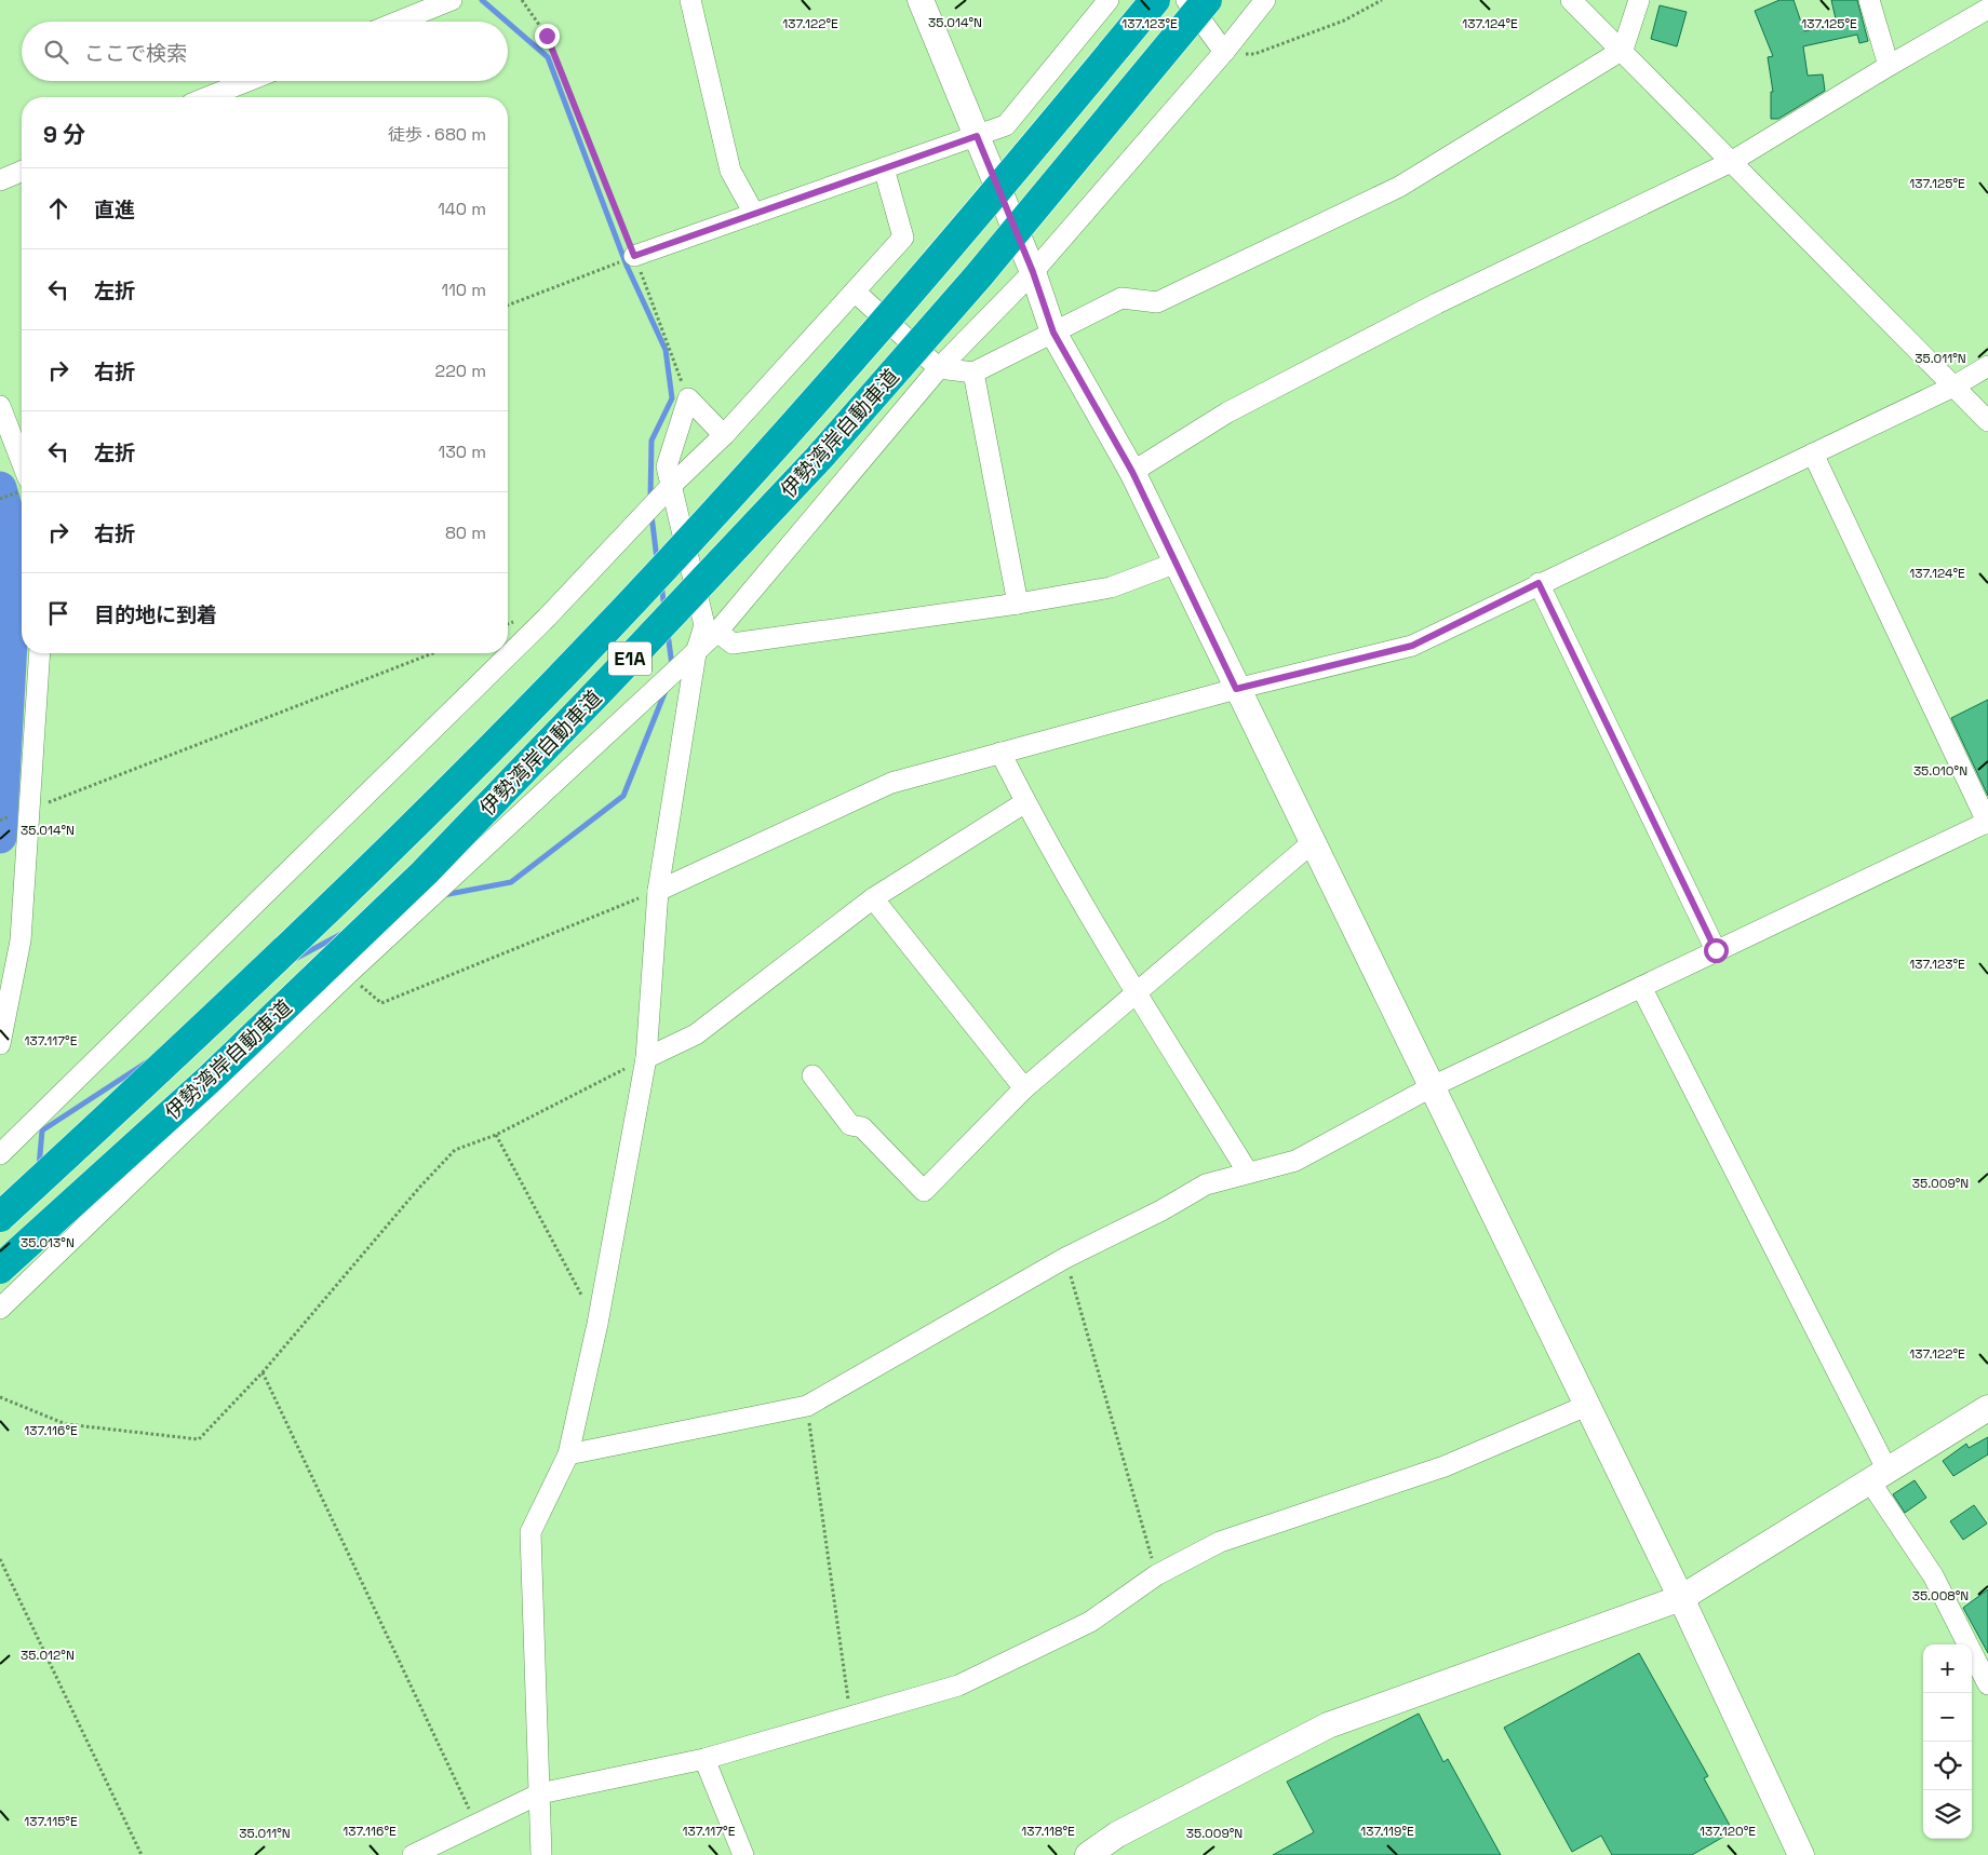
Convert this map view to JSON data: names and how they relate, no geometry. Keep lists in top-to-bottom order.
{
  "streets": {
    "highway": ["伊勢湾岸自動車道", "E1A"]
  },
  "page": {
    "search": "ここで検索",
    "heading": ["9 分", "徒歩 · 680 m"],
    "list": [
      ["直進", "140 m"],
      ["左折", "110 m"],
      ["右折", "220 m"],
      ["左折", "130 m"],
      ["右折", "80 m"],
      "目的地に到着"
    ],
    "map_buttons": ["+", "−"]
  },
  "coordinates": [
    "35.014°N",
    "137.122°E",
    "137.123°E",
    "137.124°E",
    "137.125°E",
    "35.011°N",
    "35.010°N",
    "137.117°E",
    "35.009°N",
    "35.013°N",
    "137.116°E",
    "35.008°N",
    "35.012°N",
    "137.115°E",
    "137.118°E",
    "137.119°E",
    "137.120°E"
  ]
}
